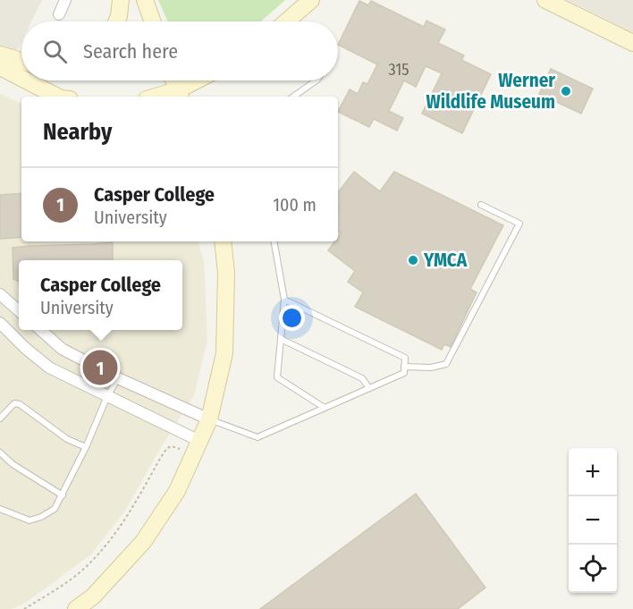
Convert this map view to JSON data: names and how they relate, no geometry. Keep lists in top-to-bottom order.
{
  "places": ["Werner Wildlife Museum", "YMCA"],
  "house_numbers": ["315"],
  "page": {
    "search": "Search here",
    "heading": "Nearby",
    "list": [
      {
        "mark": "1",
        "name": "Casper College",
        "note": "University",
        "value": "100 m"
      }
    ],
    "popup": ["Casper College", "University"],
    "pins": "1",
    "map_buttons": ["+", "−"]
  }
}
